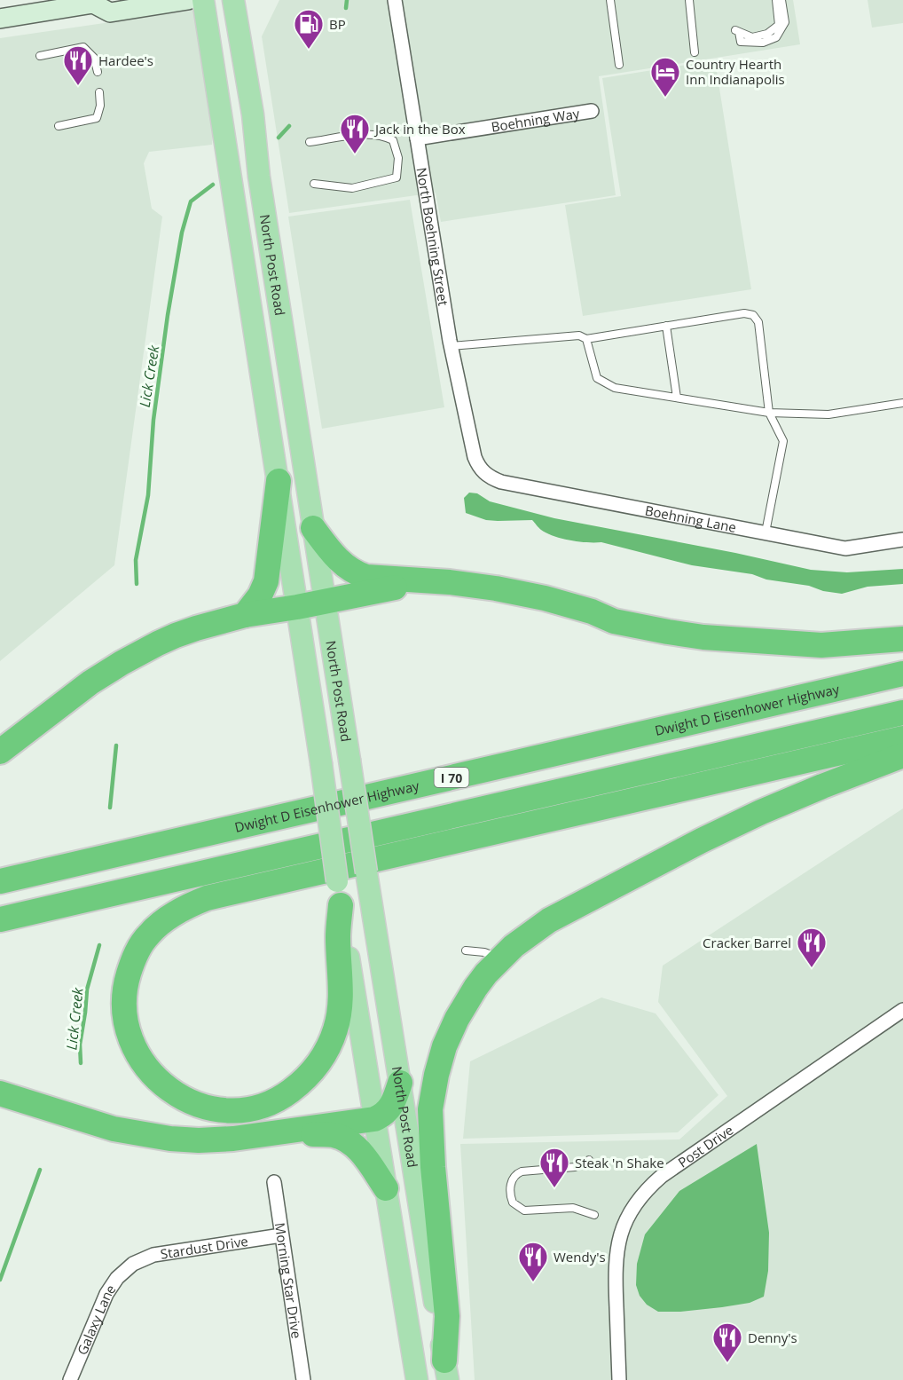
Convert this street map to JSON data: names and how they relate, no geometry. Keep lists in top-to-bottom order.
{
  "streets": {
    "highway": ["Dwight D Eisenhower Highway", "I 70"],
    "main road": ["North Post Road"],
    "street": [
      "Boehning Way",
      "North Boehning Street",
      "Boehning Lane",
      "Post Drive",
      "Stardust Drive",
      "Morning Star Drive",
      "Galaxy Lane"
    ]
  },
  "crossings": [
    ["Boehning Way", "North Boehning Street"],
    ["North Boehning Street", "Boehning Lane"],
    ["Stardust Drive", "Morning Star Drive"],
    ["Stardust Drive", "Galaxy Lane"]
  ],
  "water": ["Lick Creek"],
  "places": {
    "fuel station": ["BP"],
    "restaurant": [
      "Hardee's",
      "Jack in the Box",
      "Cracker Barrel",
      "Steak 'n Shake",
      "Wendy's",
      "Denny's"
    ],
    "hotel": ["Country Hearth Inn Indianapolis"]
  }
}
